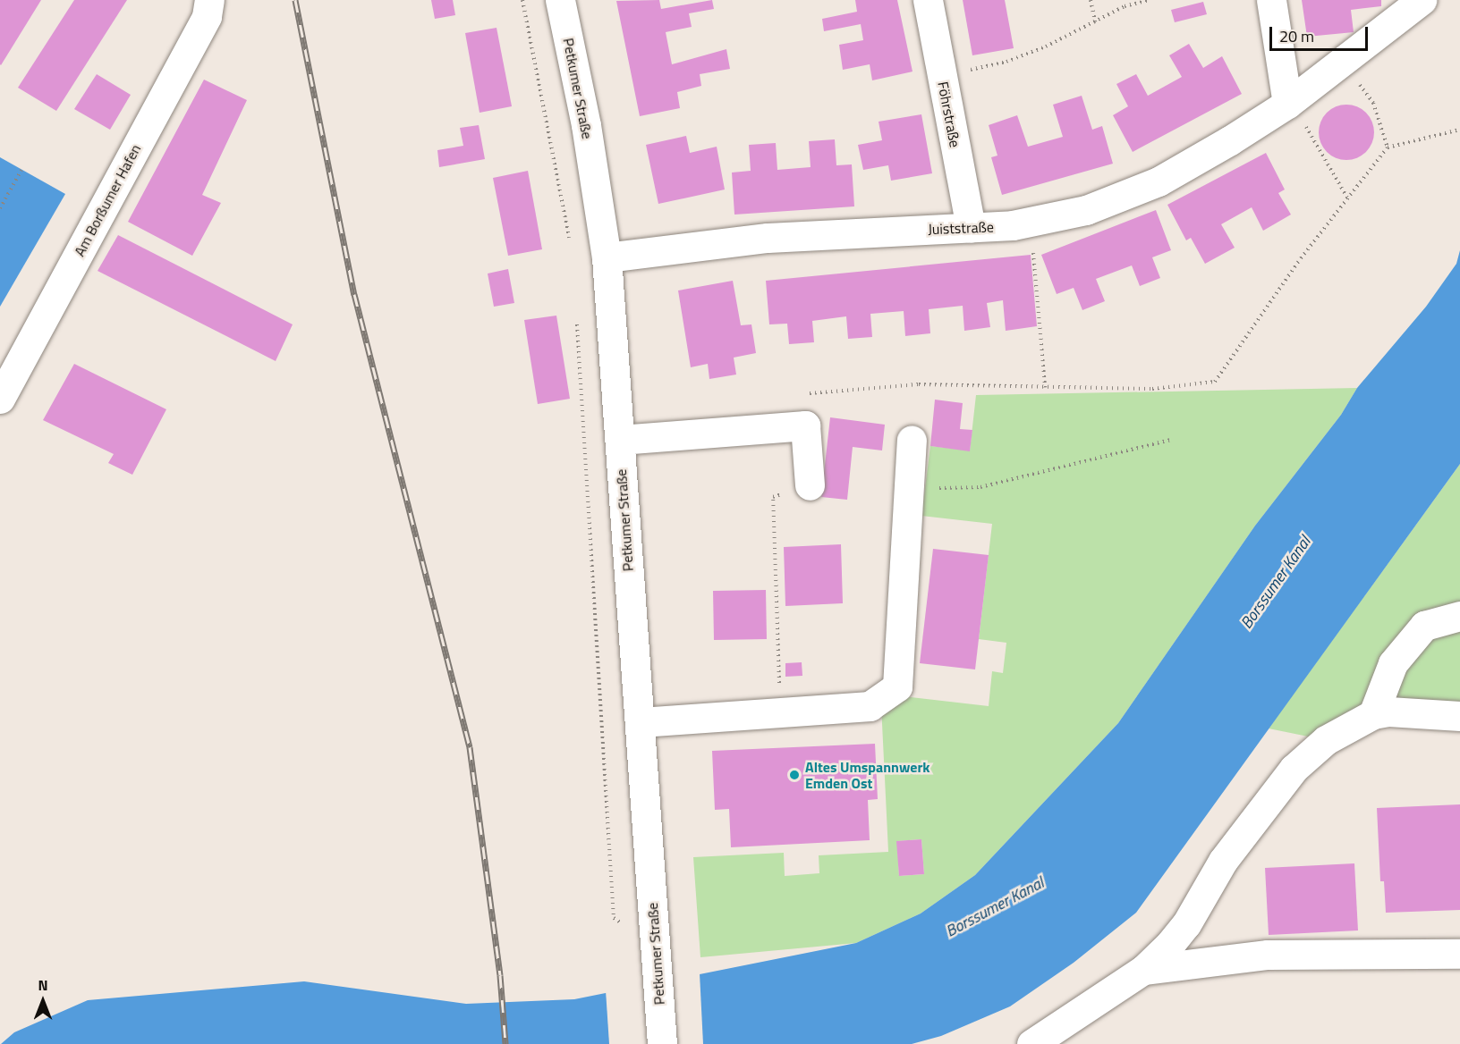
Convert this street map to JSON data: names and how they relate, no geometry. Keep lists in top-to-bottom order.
{
  "streets": {
    "street": [
      "Petkumer Straße",
      "Föhrstraße",
      "Am Borßumer Hafen",
      "Juiststraße"
    ]
  },
  "crossings": [
    ["Petkumer Straße", "Juiststraße"],
    ["Föhrstraße", "Juiststraße"]
  ],
  "water": ["Borssumer Kanal"],
  "places": ["Altes Umspannwerk Emden Ost"],
  "scale_bar": "20 m",
  "north": "top"
}
